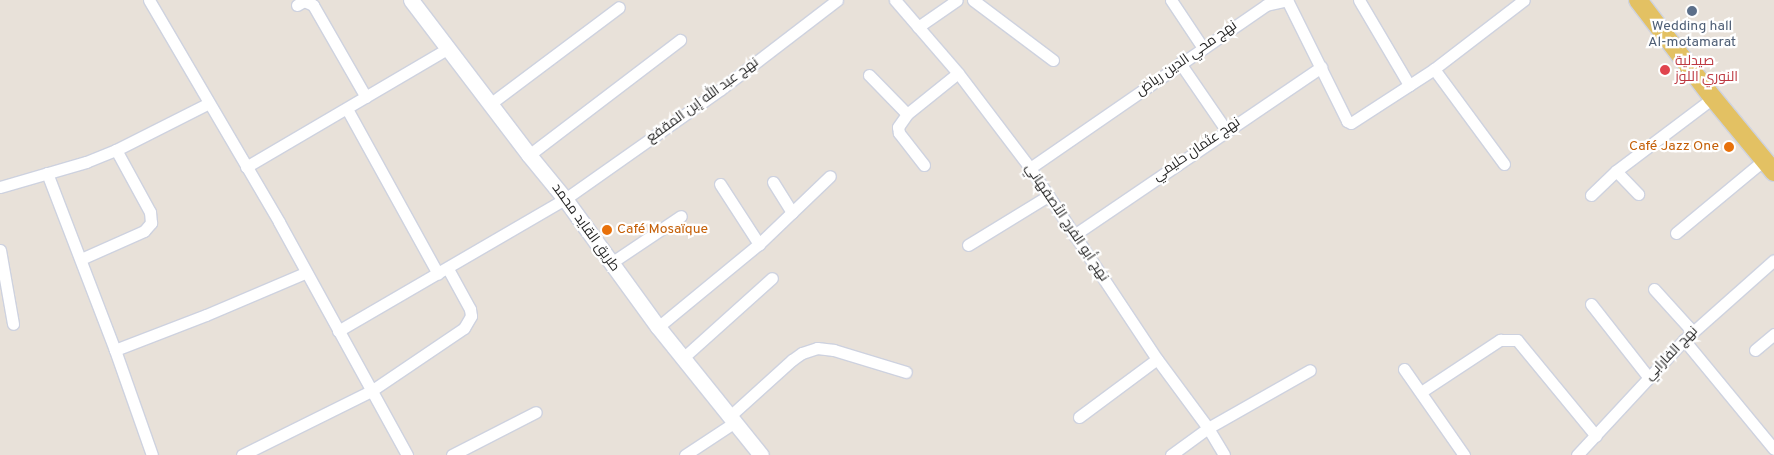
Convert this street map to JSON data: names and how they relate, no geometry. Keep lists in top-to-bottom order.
{
  "streets": {
    "main road": ["طريق القايد محمد"],
    "street": [
      "نهج محي الدين رياض",
      "نهج عبد الله إبن المقفع",
      "نهج عثمان حليمي",
      "نهج أبو الفرج الأصفهاني",
      "نهج الفارابي"
    ]
  },
  "crossings": [
    ["نهج محي الدين رياض", "نهج عثمان حليمي"],
    ["نهج محي الدين رياض", "نهج أبو الفرج الأصفهاني"],
    ["نهج عبد الله إبن المقفع", "طريق القايد محمد"],
    ["نهج عثمان حليمي", "نهج أبو الفرج الأصفهاني"]
  ],
  "places": [
    "Wedding hall Al-motamarat",
    "صيدلية النوري اللوز",
    "Café Jazz One",
    "Café Mosaïque"
  ]
}
